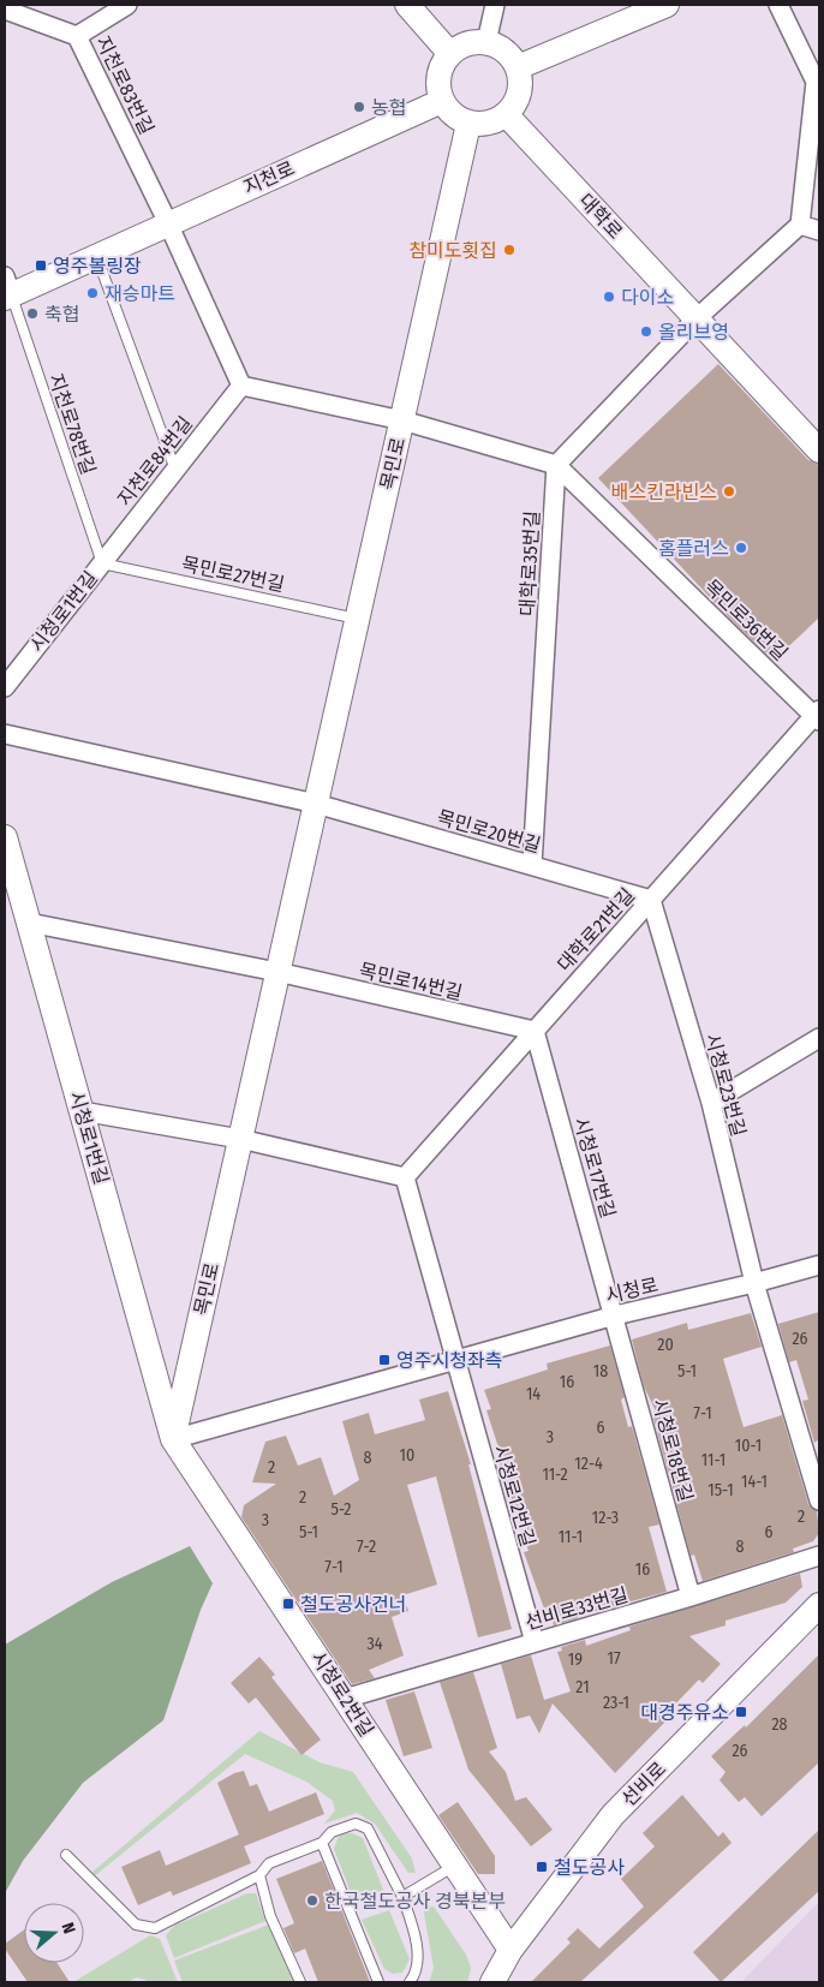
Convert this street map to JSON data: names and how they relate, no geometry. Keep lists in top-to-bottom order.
{
  "streets": {
    "main road": [
      "지천로",
      "대학로",
      "목민로",
      "시청로1번길",
      "시청로2번길",
      "선비로"
    ],
    "street": [
      "지천로83번길",
      "지천로84번길",
      "대학로35번길",
      "목민로36번길",
      "목민로20번길",
      "대학로21번길",
      "목민로14번길",
      "시청로23번길",
      "시청로17번길",
      "시청로",
      "시청로18번길",
      "시청로12번길",
      "선비로33번길"
    ],
    "lane": ["지천로78번길", "목민로27번길"]
  },
  "crossings": [
    ["지천로83번길", "지천로"],
    ["지천로", "대학로"],
    ["지천로", "지천로78번길"],
    ["지천로", "목민로"],
    ["대학로", "목민로"],
    ["지천로78번길", "지천로84번길"],
    ["지천로78번길", "목민로27번길"],
    ["지천로78번길", "시청로1번길"],
    ["지천로84번길", "목민로27번길"],
    ["지천로84번길", "시청로1번길"],
    ["목민로", "목민로27번길"],
    ["목민로", "시청로1번길"],
    ["목민로", "목민로36번길"],
    ["목민로", "목민로20번길"],
    ["목민로", "목민로14번길"],
    ["목민로", "시청로"],
    ["목민로", "시청로2번길"],
    ["대학로35번길", "목민로36번길"],
    ["대학로35번길", "목민로20번길"],
    ["목민로27번길", "시청로1번길"],
    ["시청로1번길", "시청로"],
    ["시청로1번길", "시청로2번길"],
    ["목민로36번길", "대학로21번길"],
    ["목민로20번길", "대학로21번길"],
    ["목민로20번길", "시청로23번길"],
    ["대학로21번길", "목민로14번길"],
    ["대학로21번길", "시청로23번길"],
    ["대학로21번길", "시청로17번길"],
    ["목민로14번길", "시청로17번길"],
    ["시청로23번길", "시청로"],
    ["시청로17번길", "시청로"],
    ["시청로17번길", "시청로18번길"],
    ["시청로", "시청로18번길"],
    ["시청로", "시청로12번길"],
    ["시청로", "시청로2번길"],
    ["시청로18번길", "선비로33번길"],
    ["시청로12번길", "선비로33번길"],
    ["선비로33번길", "시청로2번길"],
    ["시청로2번길", "선비로"]
  ],
  "places": {
    "other": [
      "농협",
      "참미도횟집",
      "재승마트",
      "다이소",
      "축협",
      "올리브영",
      "배스킨라빈스",
      "홈플러스",
      "한국철도공사 경북본부"
    ],
    "transit": [
      "영주볼링장",
      "영주시청좌측",
      "철도공사건너",
      "대경주유소",
      "철도공사"
    ]
  },
  "house_numbers": [
    "26",
    "20",
    "18",
    "5-1",
    "16",
    "14",
    "7-1",
    "6",
    "3",
    "10-1",
    "10",
    "8",
    "11-1",
    "12-4",
    "2",
    "11-2",
    "14-1",
    "15-1",
    "2",
    "5-2",
    "2",
    "12-3",
    "3",
    "5-1",
    "6",
    "11-1",
    "7-2",
    "8",
    "7-1",
    "16",
    "34",
    "17",
    "19",
    "21",
    "23-1",
    "28",
    "26"
  ],
  "north": "right"
}
